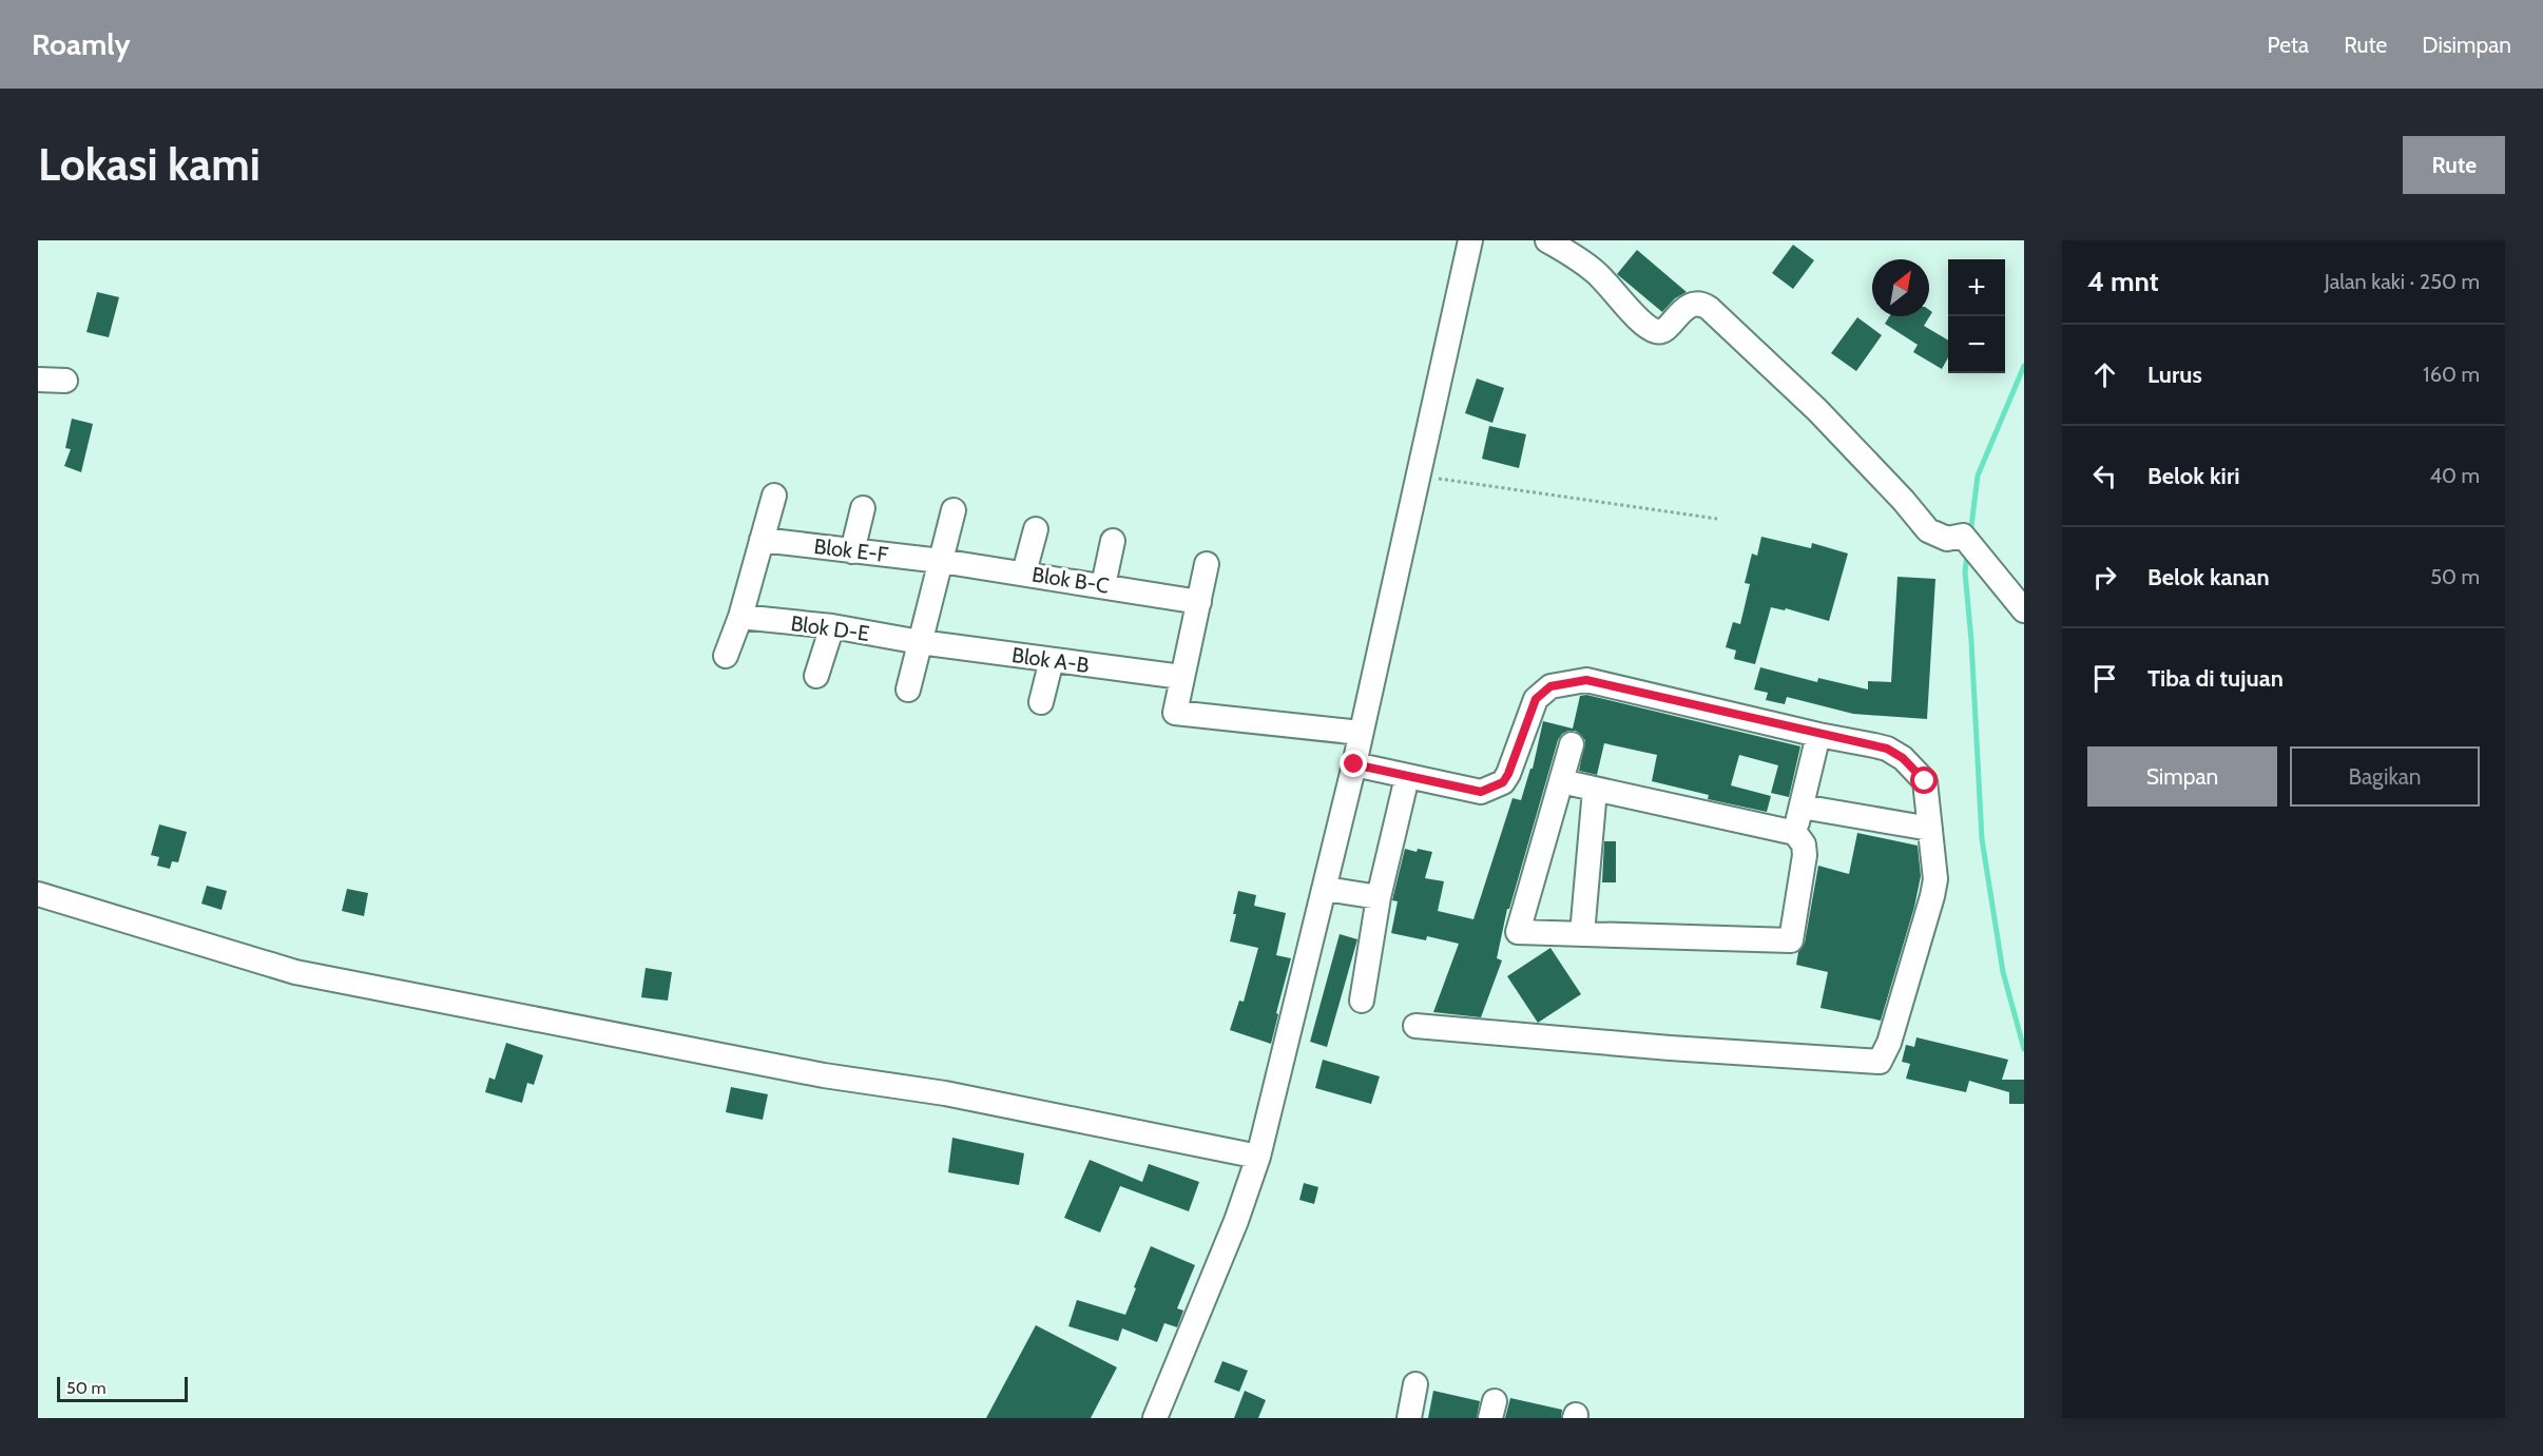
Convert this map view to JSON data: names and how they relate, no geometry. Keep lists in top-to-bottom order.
{
  "streets": {
    "street": [
      "Blok E-F",
      "Blok B-C",
      "Blok D-E",
      "Blok A-B"
    ]
  },
  "crossings": [
    ["Blok E-F", "Blok B-C"],
    ["Blok D-E", "Blok A-B"]
  ],
  "scale_bar": "50 m",
  "north": "top right",
  "page": {
    "header": "Roamly",
    "nav": ["Peta", "Rute", "Disimpan"],
    "buttons": [
      "Rute",
      ["Simpan", "Bagikan"]
    ],
    "title": "Lokasi kami",
    "heading": ["4 mnt", "Jalan kaki · 250 m"],
    "map_buttons": ["+", "−"],
    "list": [
      ["Lurus", "160 m"],
      ["Belok kiri", "40 m"],
      ["Belok kanan", "50 m"],
      "Tiba di tujuan"
    ],
    "scale": "50 m"
  }
}
